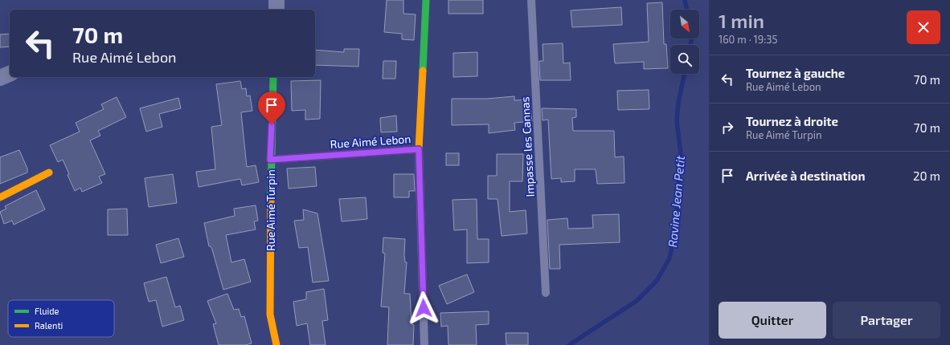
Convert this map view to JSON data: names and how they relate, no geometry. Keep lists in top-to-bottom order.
{
  "streets": {
    "street": ["Rue Aimé Lebon", "Rue Aimé Turpin"],
    "lane": ["Impasse les Cannas"]
  },
  "crossings": [
    ["Rue Aimé Lebon", "Rue Aimé Turpin"]
  ],
  "water": ["Ravine Jean Petit"],
  "legend": ["Fluide", "Ralenti"],
  "north": "bottom right",
  "page": {
    "heading": ["1 min", "160 m · 19:35"],
    "turn": ["70 m", "Rue Aimé Lebon"],
    "list": [
      {
        "name": "Tournez à gauche",
        "note": "Rue Aimé Lebon",
        "value": "70 m"
      },
      {
        "name": "Tournez à droite",
        "note": "Rue Aimé Turpin",
        "value": "70 m"
      },
      {
        "name": "Arrivée à destination",
        "value": "20 m"
      }
    ],
    "buttons": ["Quitter", "Partager"]
  }
}
